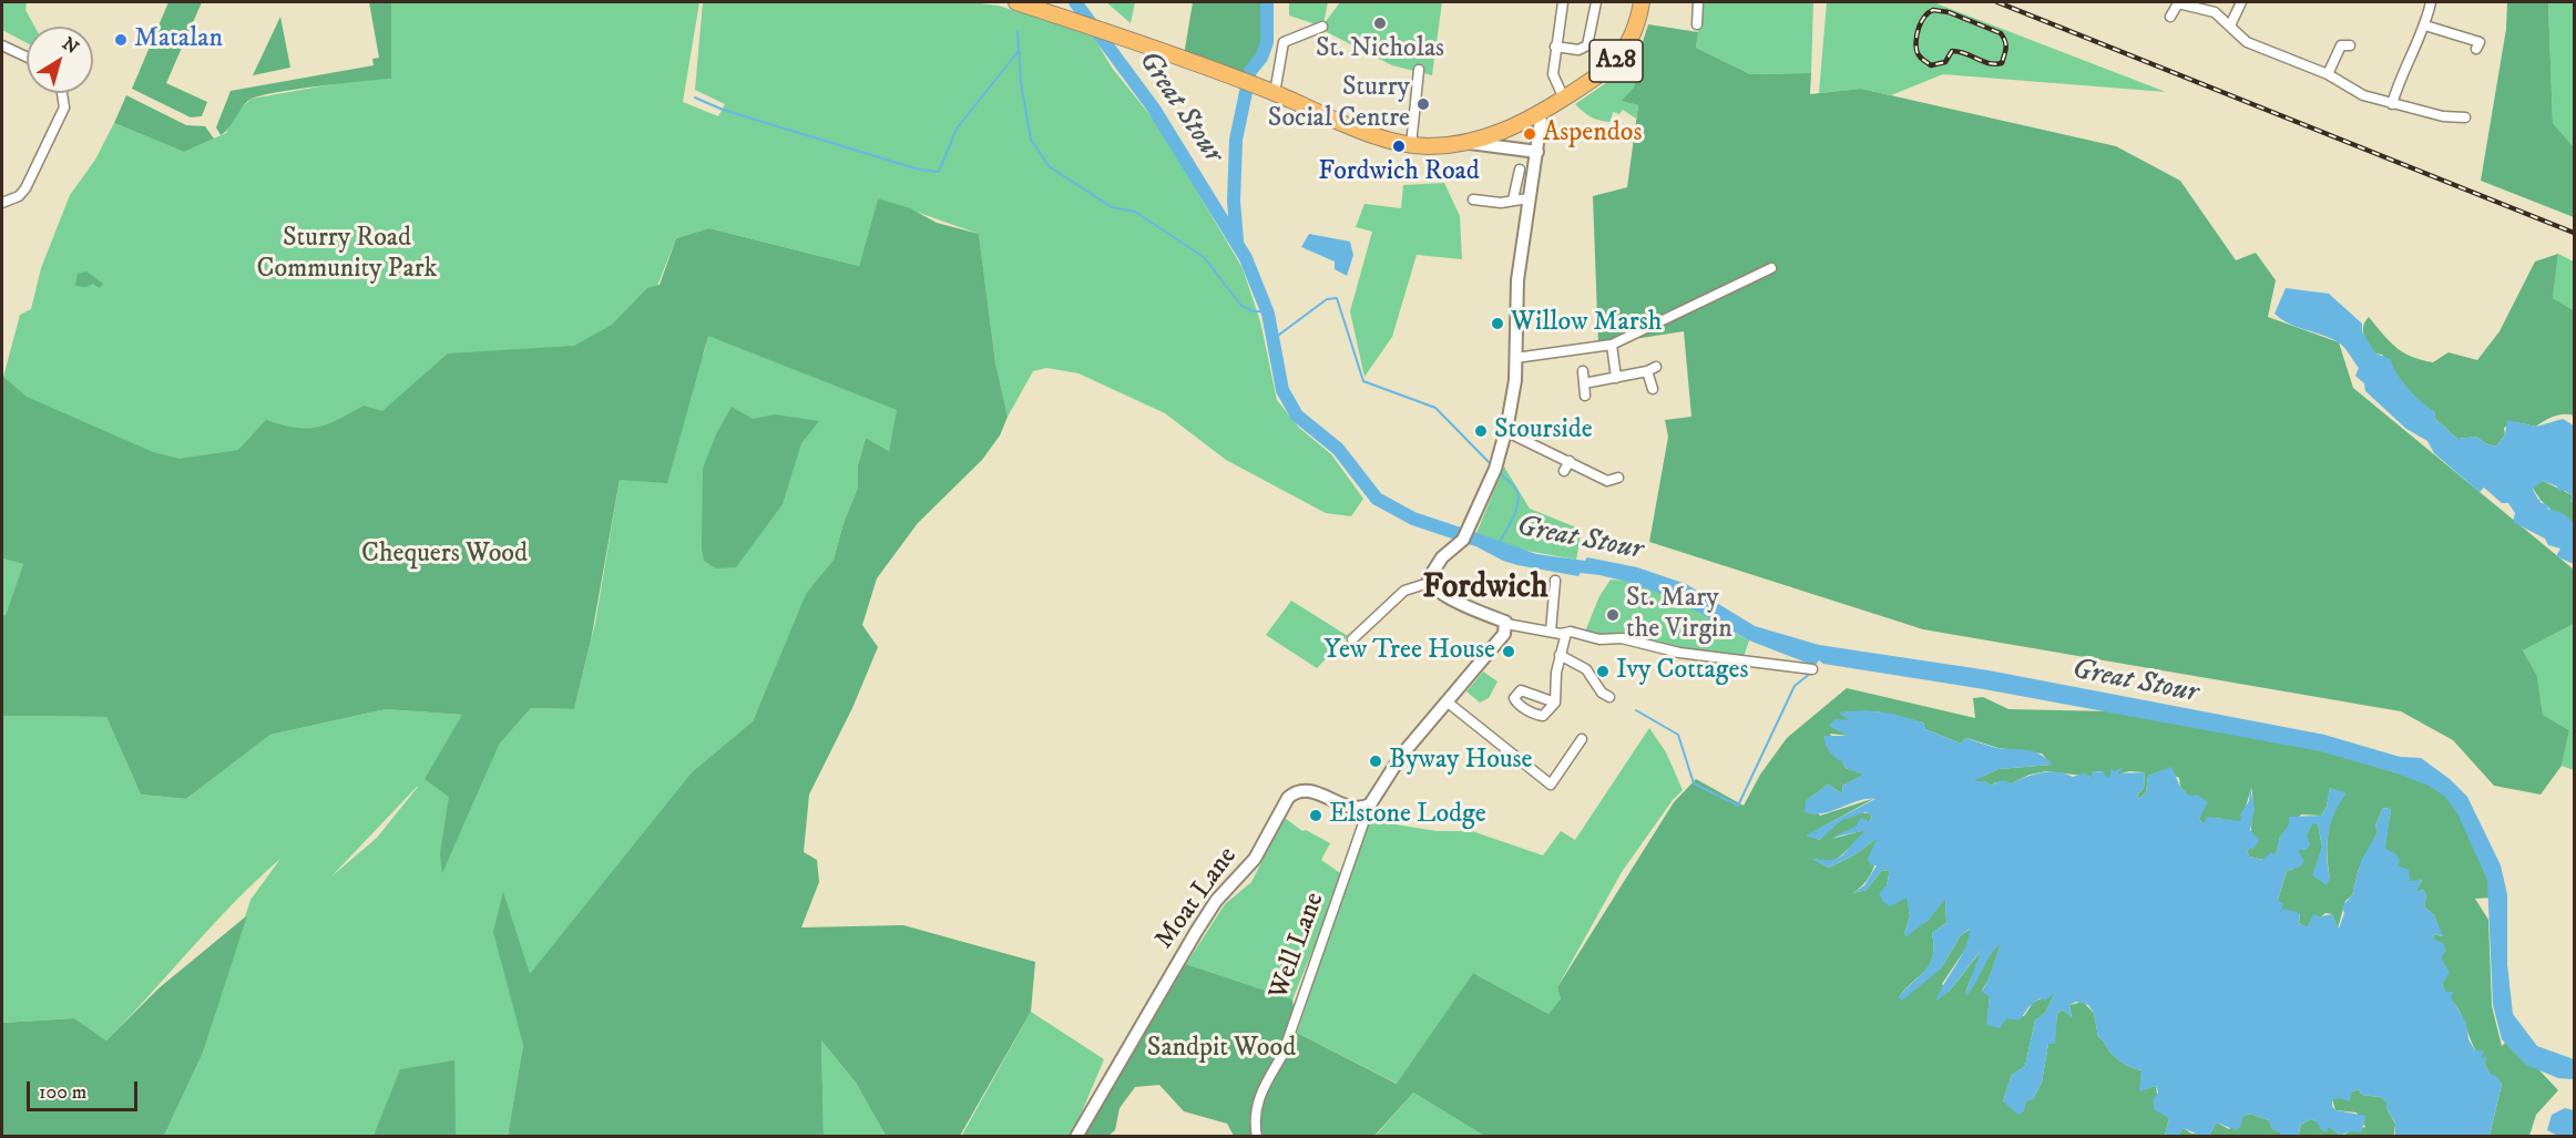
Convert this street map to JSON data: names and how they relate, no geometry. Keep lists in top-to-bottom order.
{
  "streets": {
    "highway": ["A28"],
    "street": ["Moat Lane", "Well Lane"]
  },
  "crossings": [
    ["Moat Lane", "Well Lane"]
  ],
  "districts": ["Fordwich"],
  "water": ["Great Stour"],
  "parks": ["Sturry Road Community Park", "Chequers Wood", "Sandpit Wood"],
  "places": [
    "St. Nicholas",
    "Matalan",
    "Sturry Social Centre",
    "Aspendos",
    "Fordwich Road",
    "Willow Marsh",
    "Stourside",
    "St. Mary the Virgin",
    "Yew Tree House",
    "Ivy Cottages",
    "Byway House",
    "Elstone Lodge"
  ],
  "scale_bar": "100 m",
  "north": "top right"
}
